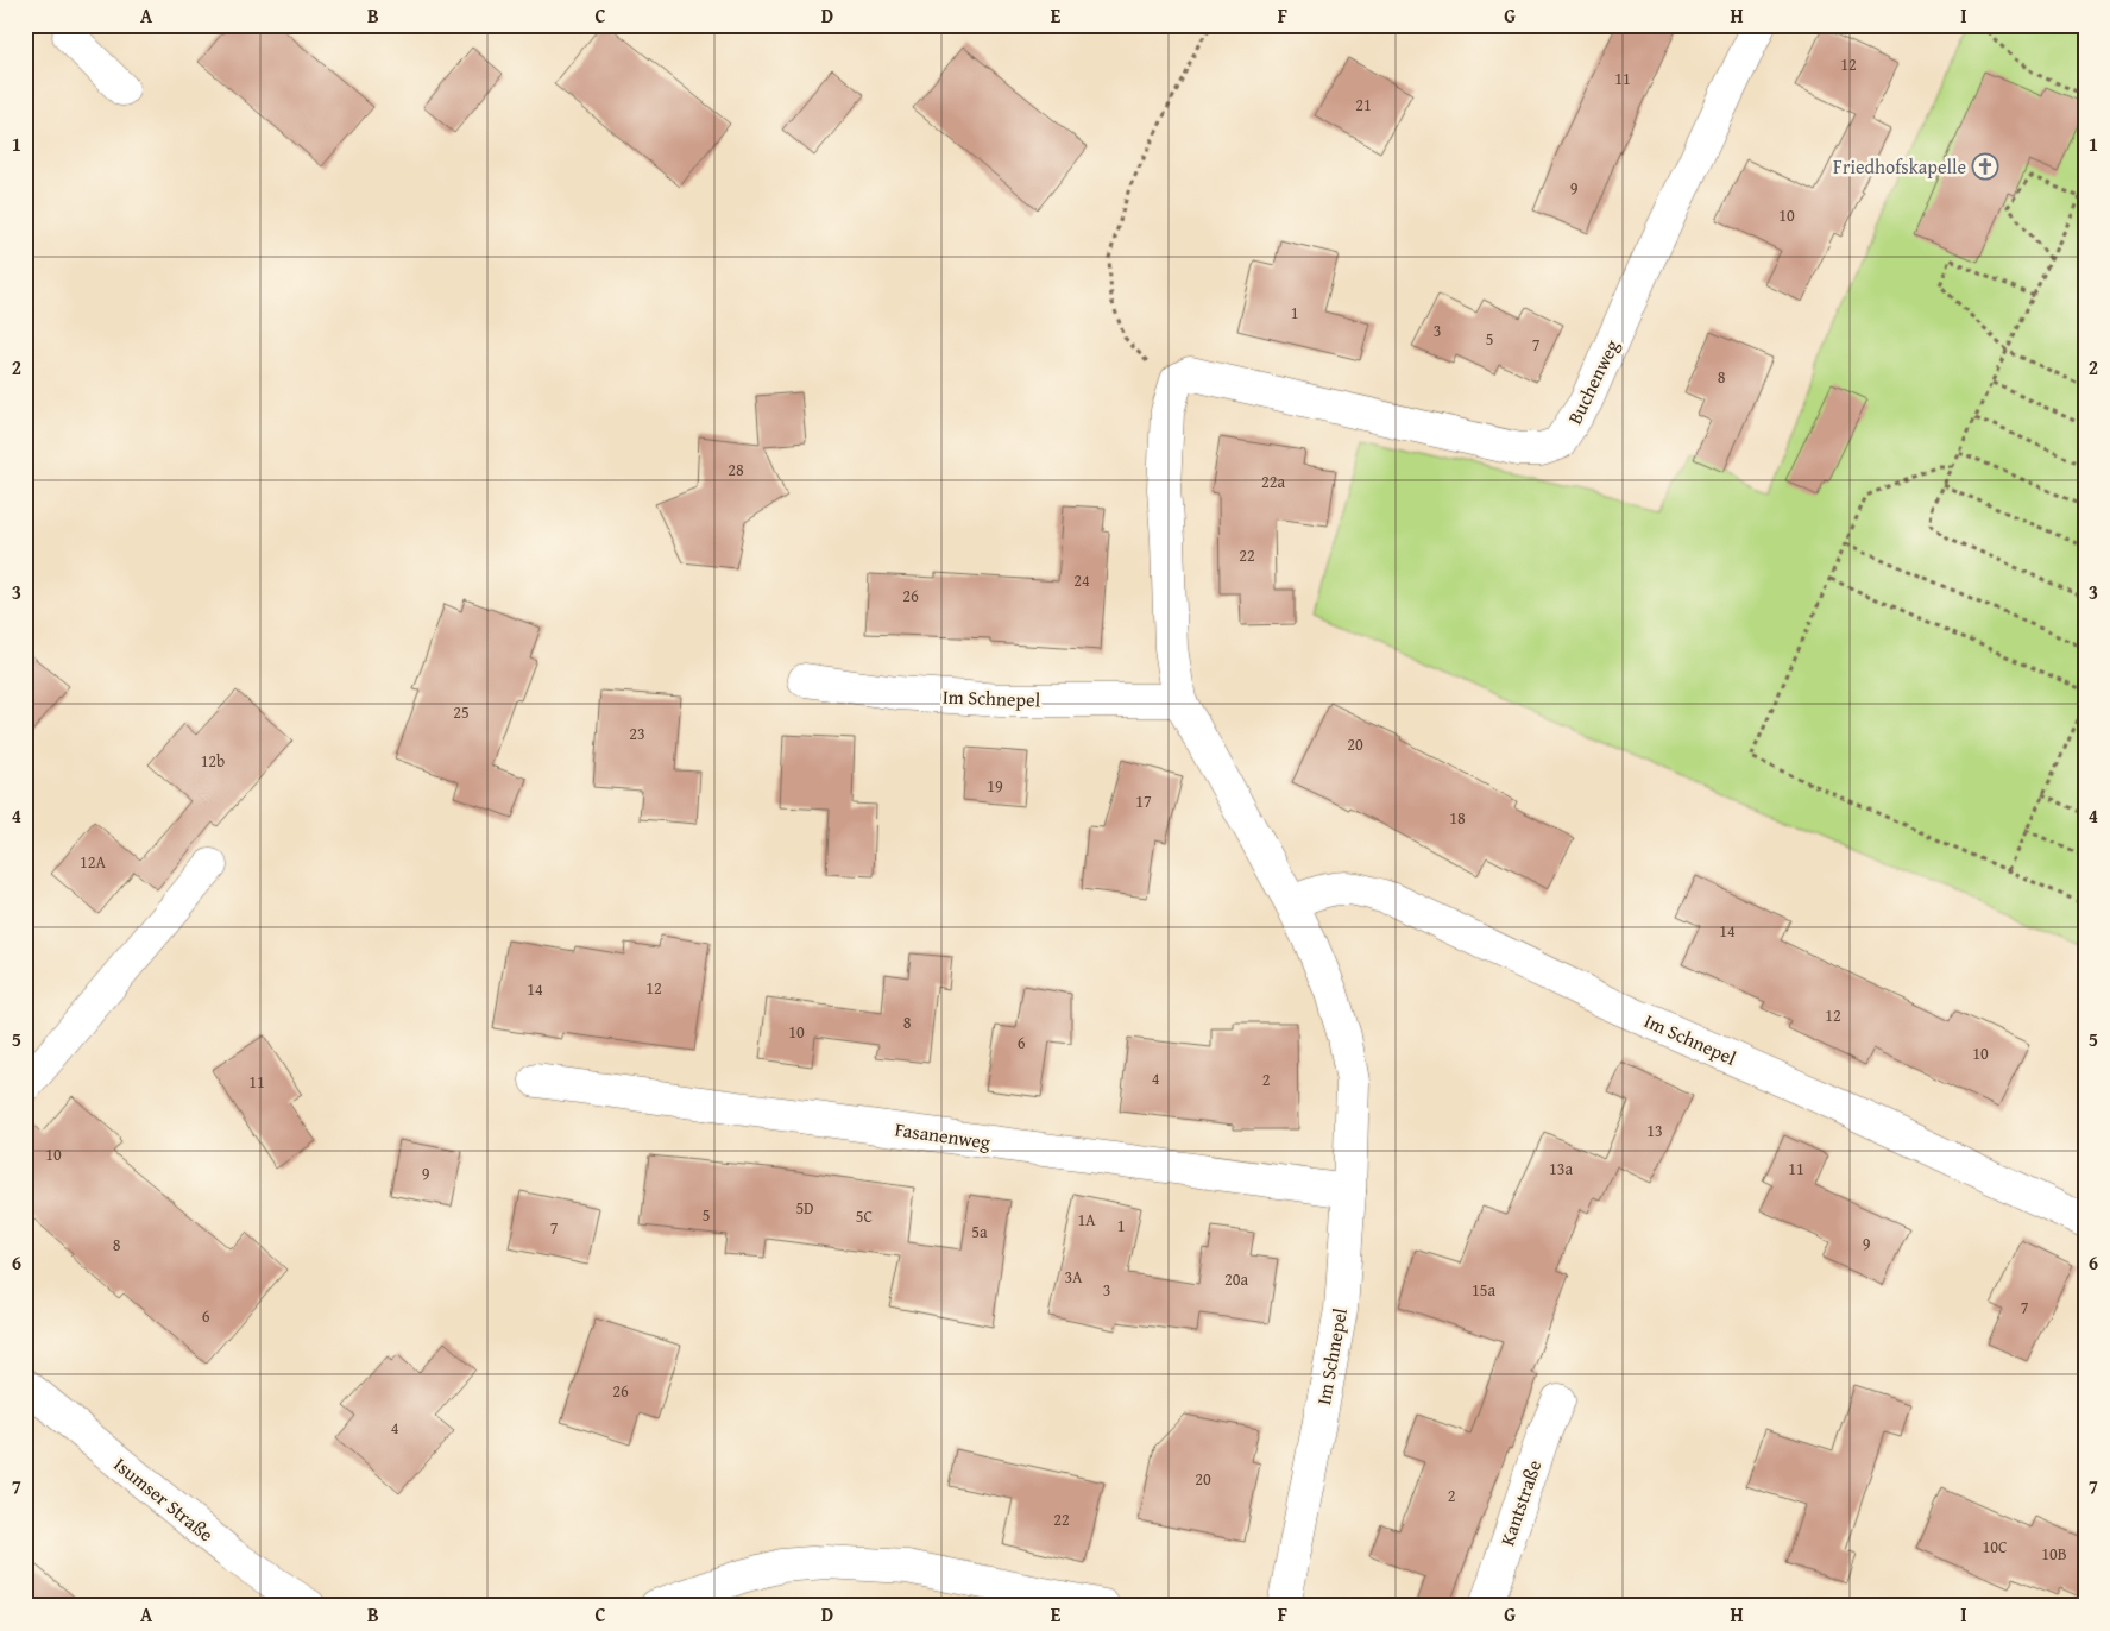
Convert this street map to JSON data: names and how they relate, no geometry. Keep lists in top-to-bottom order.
{
  "streets": {
    "street": [
      "Buchenweg",
      "Im Schnepel",
      "Fasanenweg",
      "Isumser Straße",
      "Kantstraße"
    ]
  },
  "crossings": [
    ["Buchenweg", "Im Schnepel"],
    ["Im Schnepel", "Fasanenweg"]
  ],
  "places": {
    "church": ["Friedhofskapelle"]
  },
  "house_numbers": [
    "12",
    "11",
    "21",
    "9",
    "10",
    "1",
    "3",
    "5",
    "7",
    "8",
    "28",
    "22a",
    "22",
    "24",
    "26",
    "25",
    "23",
    "20",
    "12b",
    "19",
    "17",
    "18",
    "12A",
    "14",
    "12",
    "14",
    "12",
    "8",
    "10",
    "6",
    "10",
    "4",
    "2",
    "11",
    "13",
    "10",
    "13a",
    "11",
    "9",
    "5D",
    "5",
    "5C",
    "1A",
    "1",
    "7",
    "5a",
    "9",
    "8",
    "3A",
    "20a",
    "3",
    "15a",
    "7",
    "6",
    "26",
    "4",
    "20",
    "2",
    "22",
    "10C",
    "10B"
  ],
  "grid": {
    "columns": [
      "A",
      "B",
      "C",
      "D",
      "E",
      "F",
      "G",
      "H",
      "I"
    ],
    "rows": [
      "1",
      "2",
      "3",
      "4",
      "5",
      "6",
      "7"
    ]
  }
}
